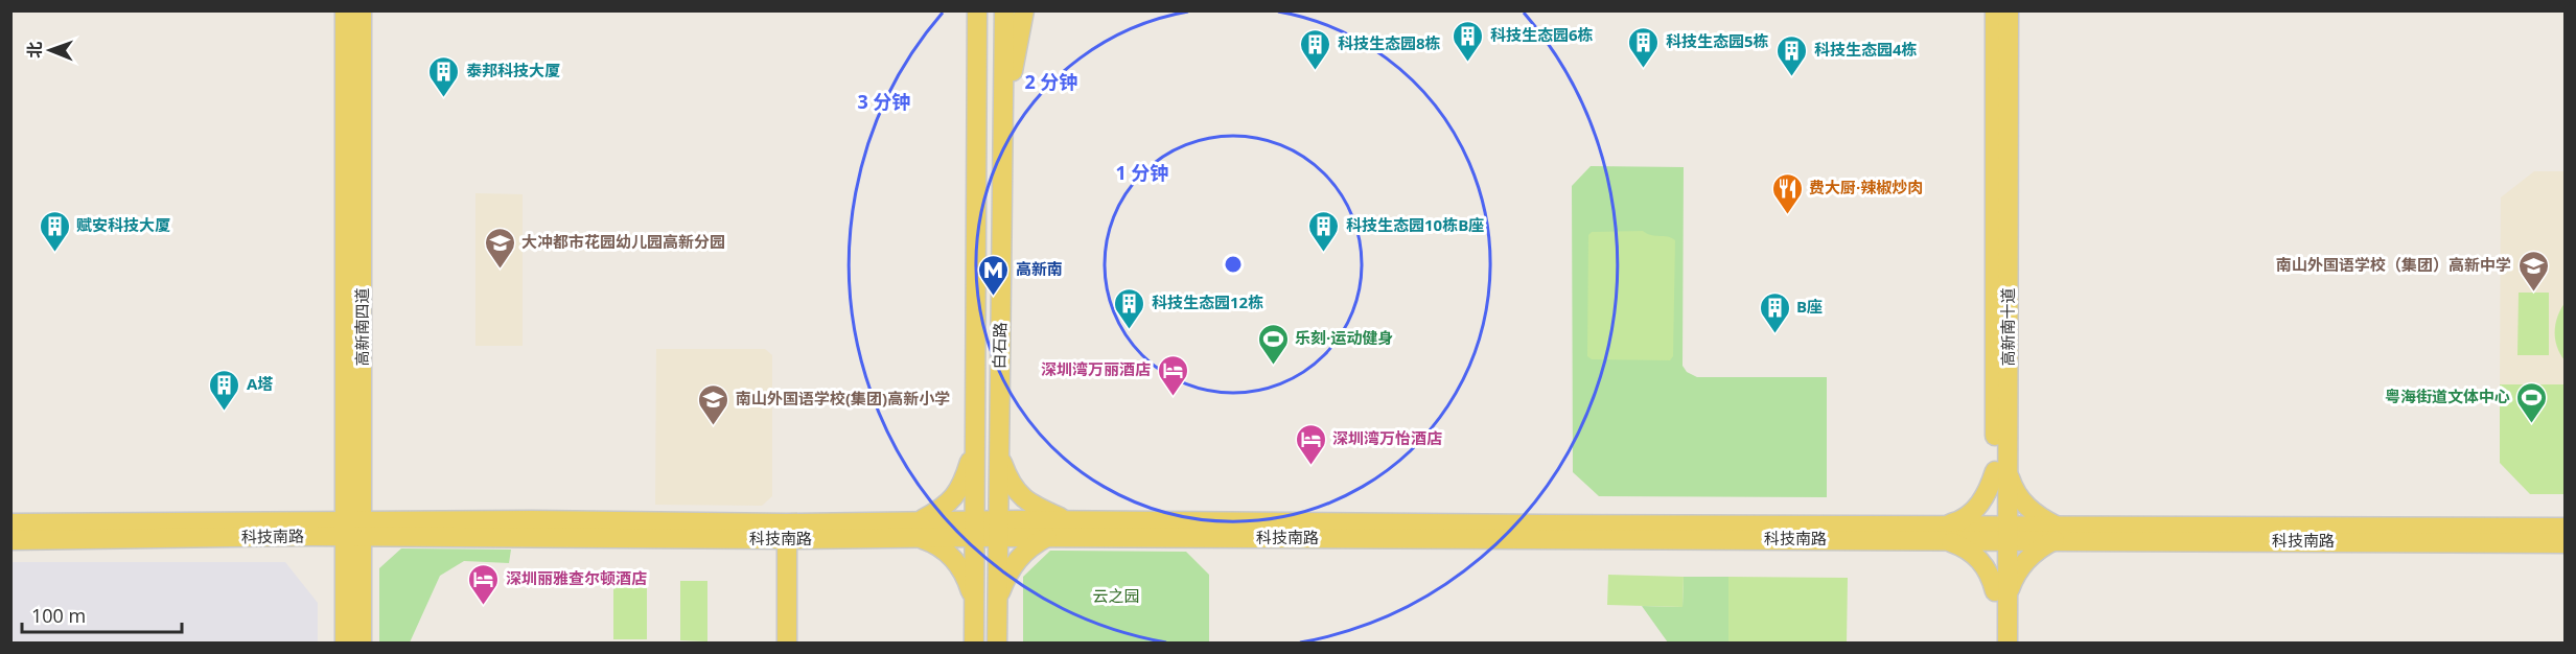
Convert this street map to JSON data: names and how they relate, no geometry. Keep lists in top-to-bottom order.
{
  "streets": {
    "main road": [
      "高新南四道",
      "高新南十道",
      "白石路",
      "科技南路"
    ]
  },
  "crossings": [
    ["高新南四道", "科技南路"],
    ["高新南十道", "科技南路"],
    ["白石路", "科技南路"]
  ],
  "parks": ["云之园"],
  "places": {
    "building": [
      "科技生态园6栋",
      "科技生态园5栋",
      "科技生态园8栋",
      "科技生态园4栋",
      "泰邦科技大厦",
      "赋安科技大厦",
      "科技生态园10栋B座",
      "科技生态园12栋",
      "B座",
      "A塔"
    ],
    "restaurant": ["费大厨·辣椒炒肉"],
    "school or university": ["大冲都市花园幼儿园高新分园", "南山外国语学校（集团）高新中学", "南山外国语学校(集团)高新小学"],
    "metro station": ["高新南"],
    "sports": ["乐刻·运动健身", "粤海街道文体中心"],
    "hotel": ["深圳湾万丽酒店", "深圳湾万怡酒店", "深圳丽雅查尔顿酒店"]
  },
  "scale_bar": "100 m",
  "north": "left",
  "rings": ["2 分钟", "3 分钟", "1 分钟"]
}
